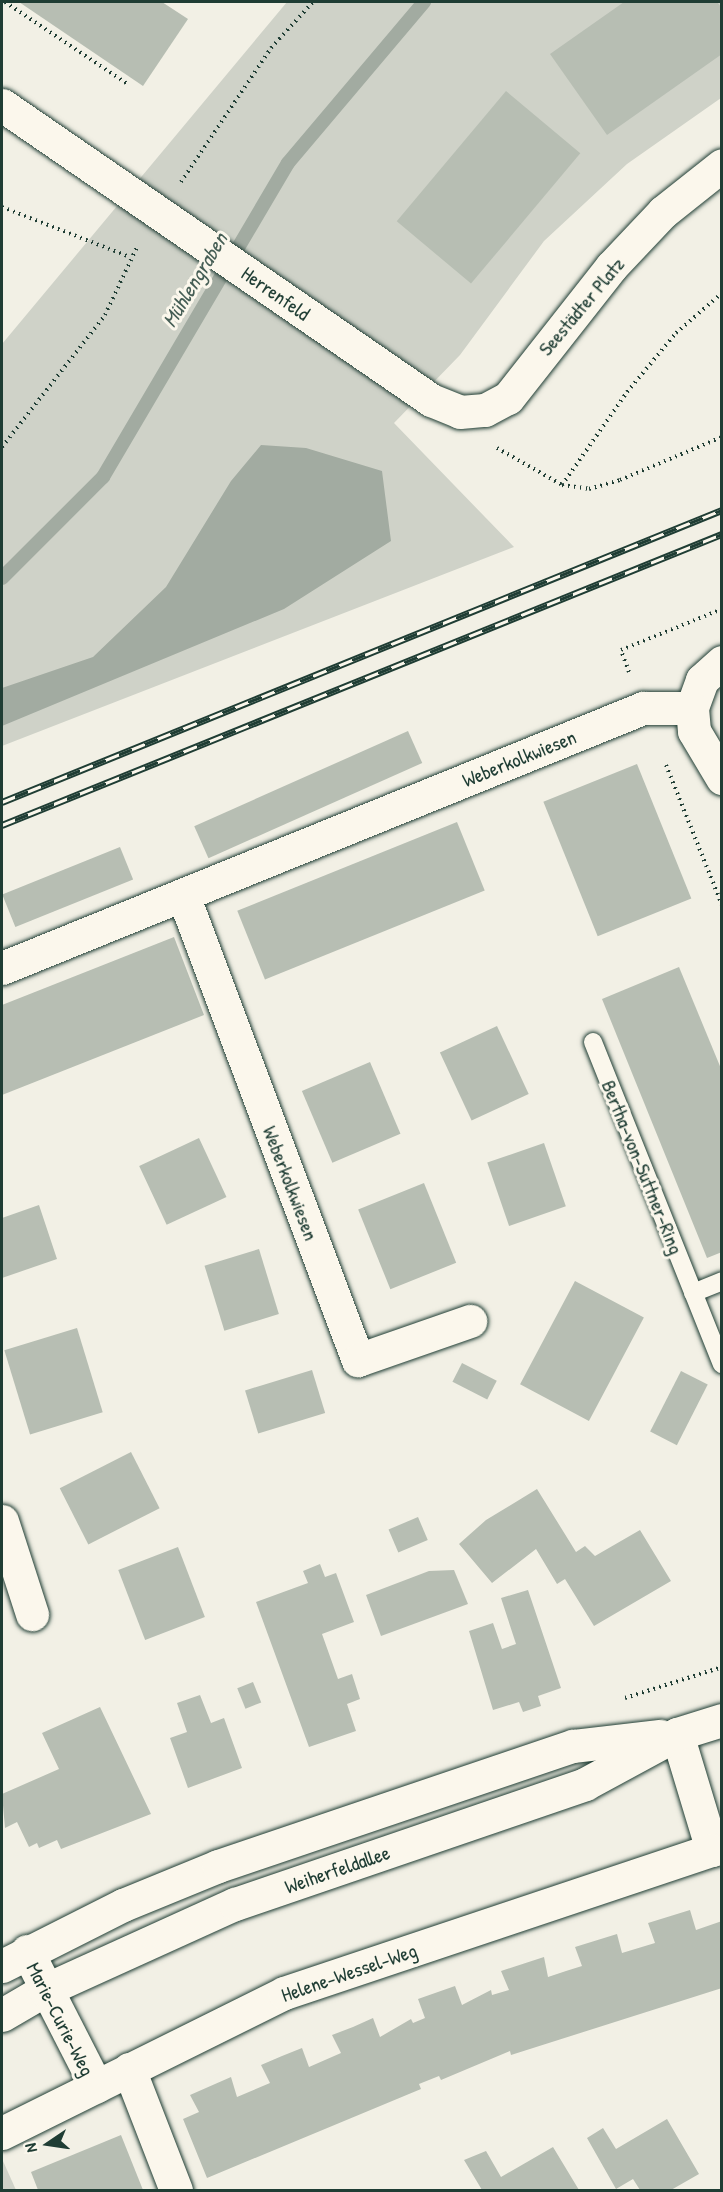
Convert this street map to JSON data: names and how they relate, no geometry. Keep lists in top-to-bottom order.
{
  "streets": {
    "street": [
      "Herrenfeld",
      "Seestädter Platz",
      "Weberkolkwiesen",
      "Weiherfeldallee",
      "Helene-Wessel-Weg",
      "Marie-Curie-Weg"
    ],
    "lane": ["Bertha-von-Suttner-Ring"]
  },
  "crossings": [
    ["Herrenfeld", "Seestädter Platz"],
    ["Weiherfeldallee", "Helene-Wessel-Weg"],
    ["Weiherfeldallee", "Marie-Curie-Weg"],
    ["Helene-Wessel-Weg", "Marie-Curie-Weg"]
  ],
  "water": ["Mühlengraben"],
  "north": "left"
}
